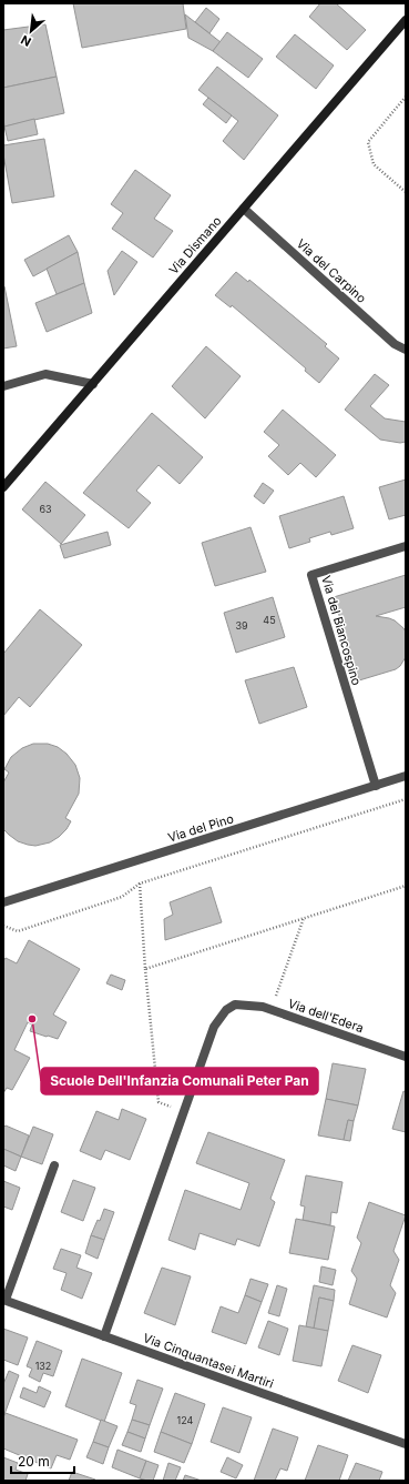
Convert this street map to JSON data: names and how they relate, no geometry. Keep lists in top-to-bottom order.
{
  "streets": {
    "main road": ["Via Dismano"],
    "street": [
      "Via del Carpino",
      "Via del Biancospino",
      "Via del Pino",
      "Via dell'Edera",
      "Via Cinquantasei Martiri"
    ]
  },
  "crossings": [
    ["Via Dismano", "Via del Carpino"],
    ["Via del Biancospino", "Via del Pino"]
  ],
  "places": ["Scuole Dell'Infanzia Comunali Peter Pan"],
  "house_numbers": [
    "63",
    "45",
    "39",
    "132",
    "124"
  ],
  "scale_bar": "20 m",
  "north": "bottom left"
}
